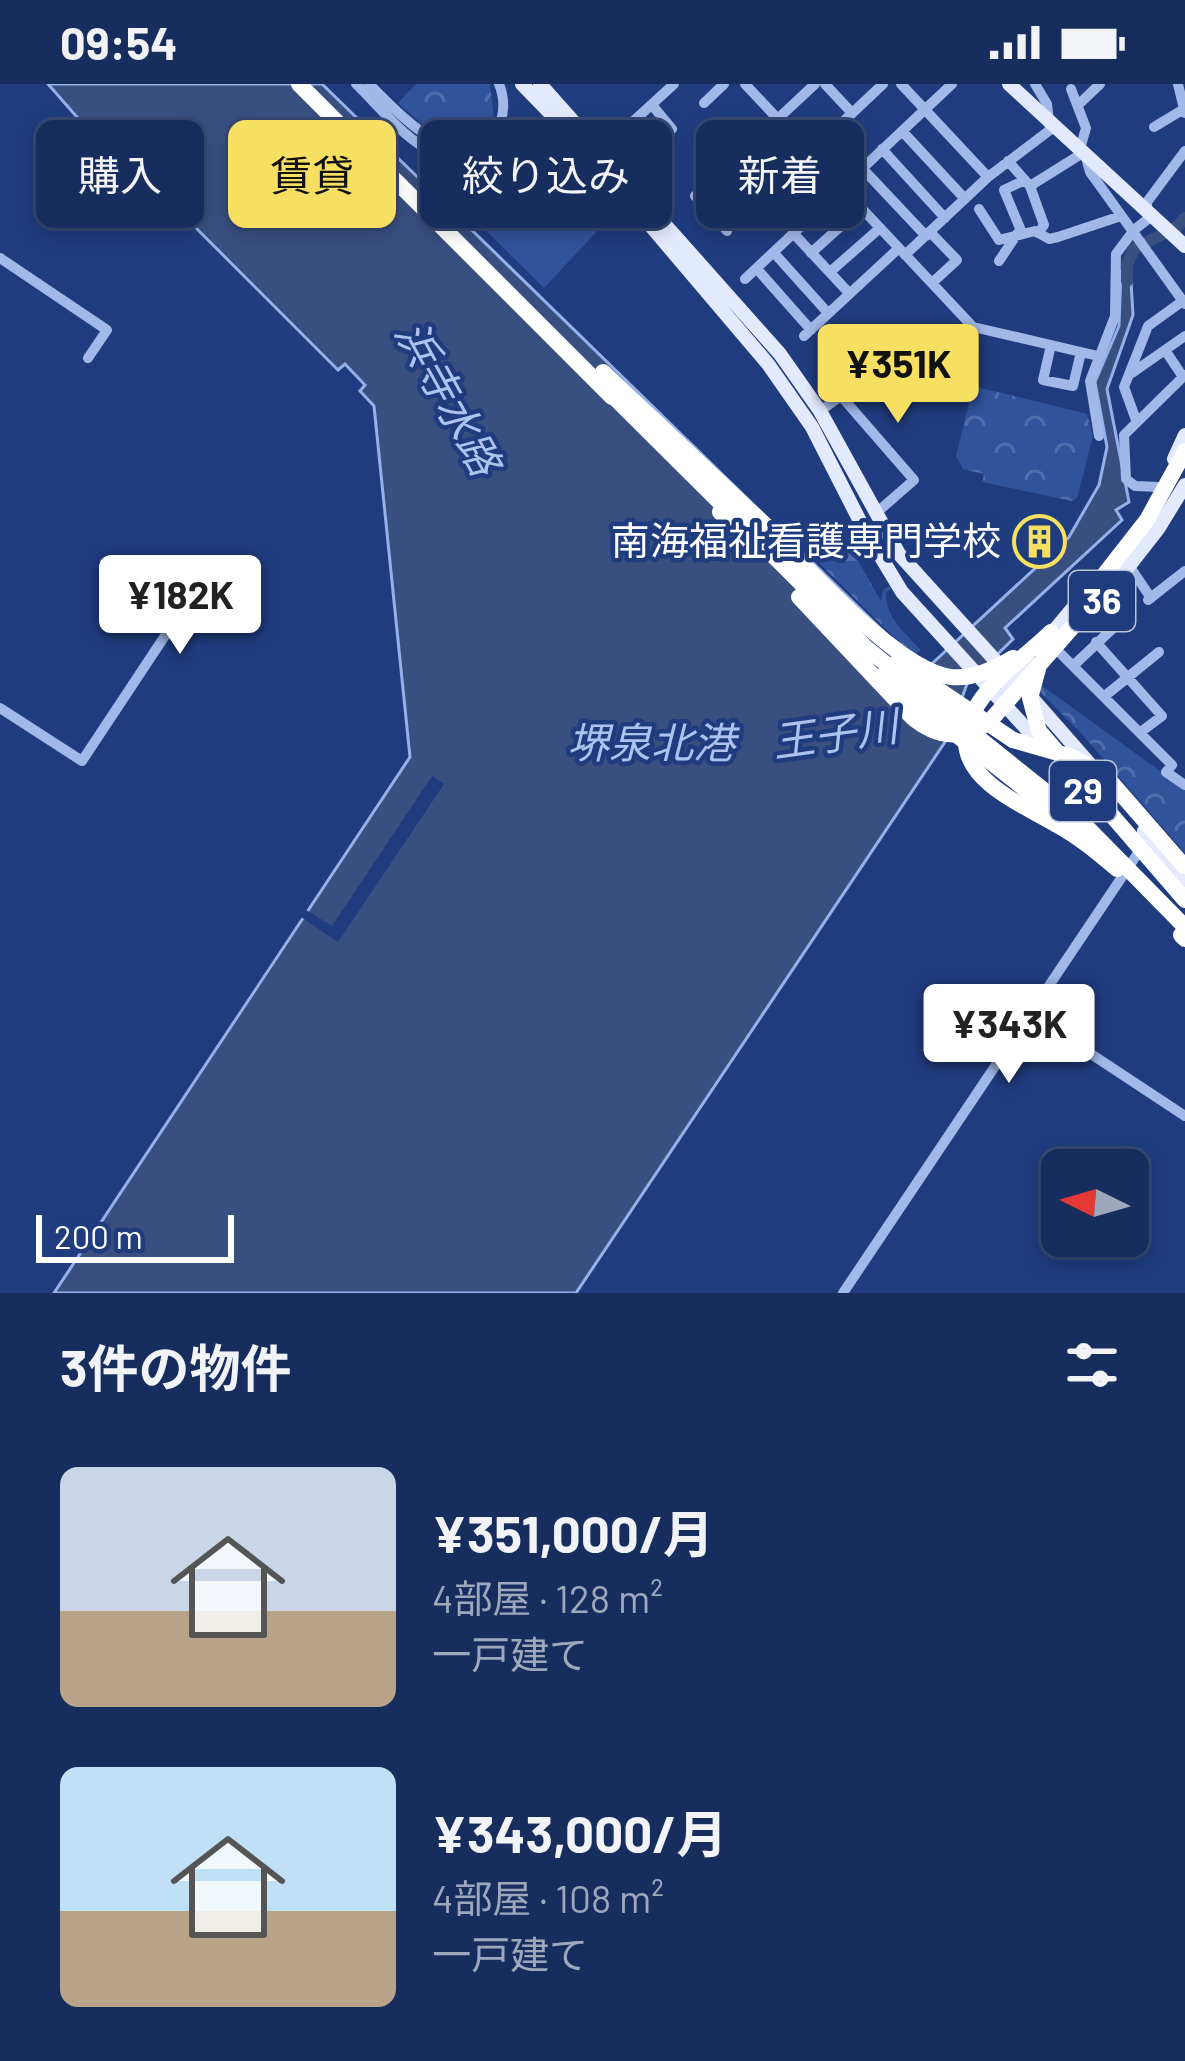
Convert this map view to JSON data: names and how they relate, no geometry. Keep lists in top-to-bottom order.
{
  "streets": {
    "main road": ["36", "29"]
  },
  "crossings": [
    ["36", "29"]
  ],
  "water": ["浜寺水路", "王子川", "堺泉北港"],
  "places": {
    "building": ["南海福祉看護専門学校"]
  },
  "scale_bar": "200 m",
  "north": "left",
  "page": {
    "status": "09:54",
    "chip": [
      "購入",
      "賃貸",
      "絞り込み",
      "新着"
    ],
    "price": ["¥351K", "¥182K", "¥343K"],
    "scale": "200 m",
    "heading": "3件の物件",
    "list": [
      {
        "name": "¥351,000/月",
        "note": "4部屋 · 128 m² · 一戸建て"
      },
      {
        "name": "¥343,000/月",
        "note": "4部屋 · 108 m² · 一戸建て"
      }
    ]
  }
}
